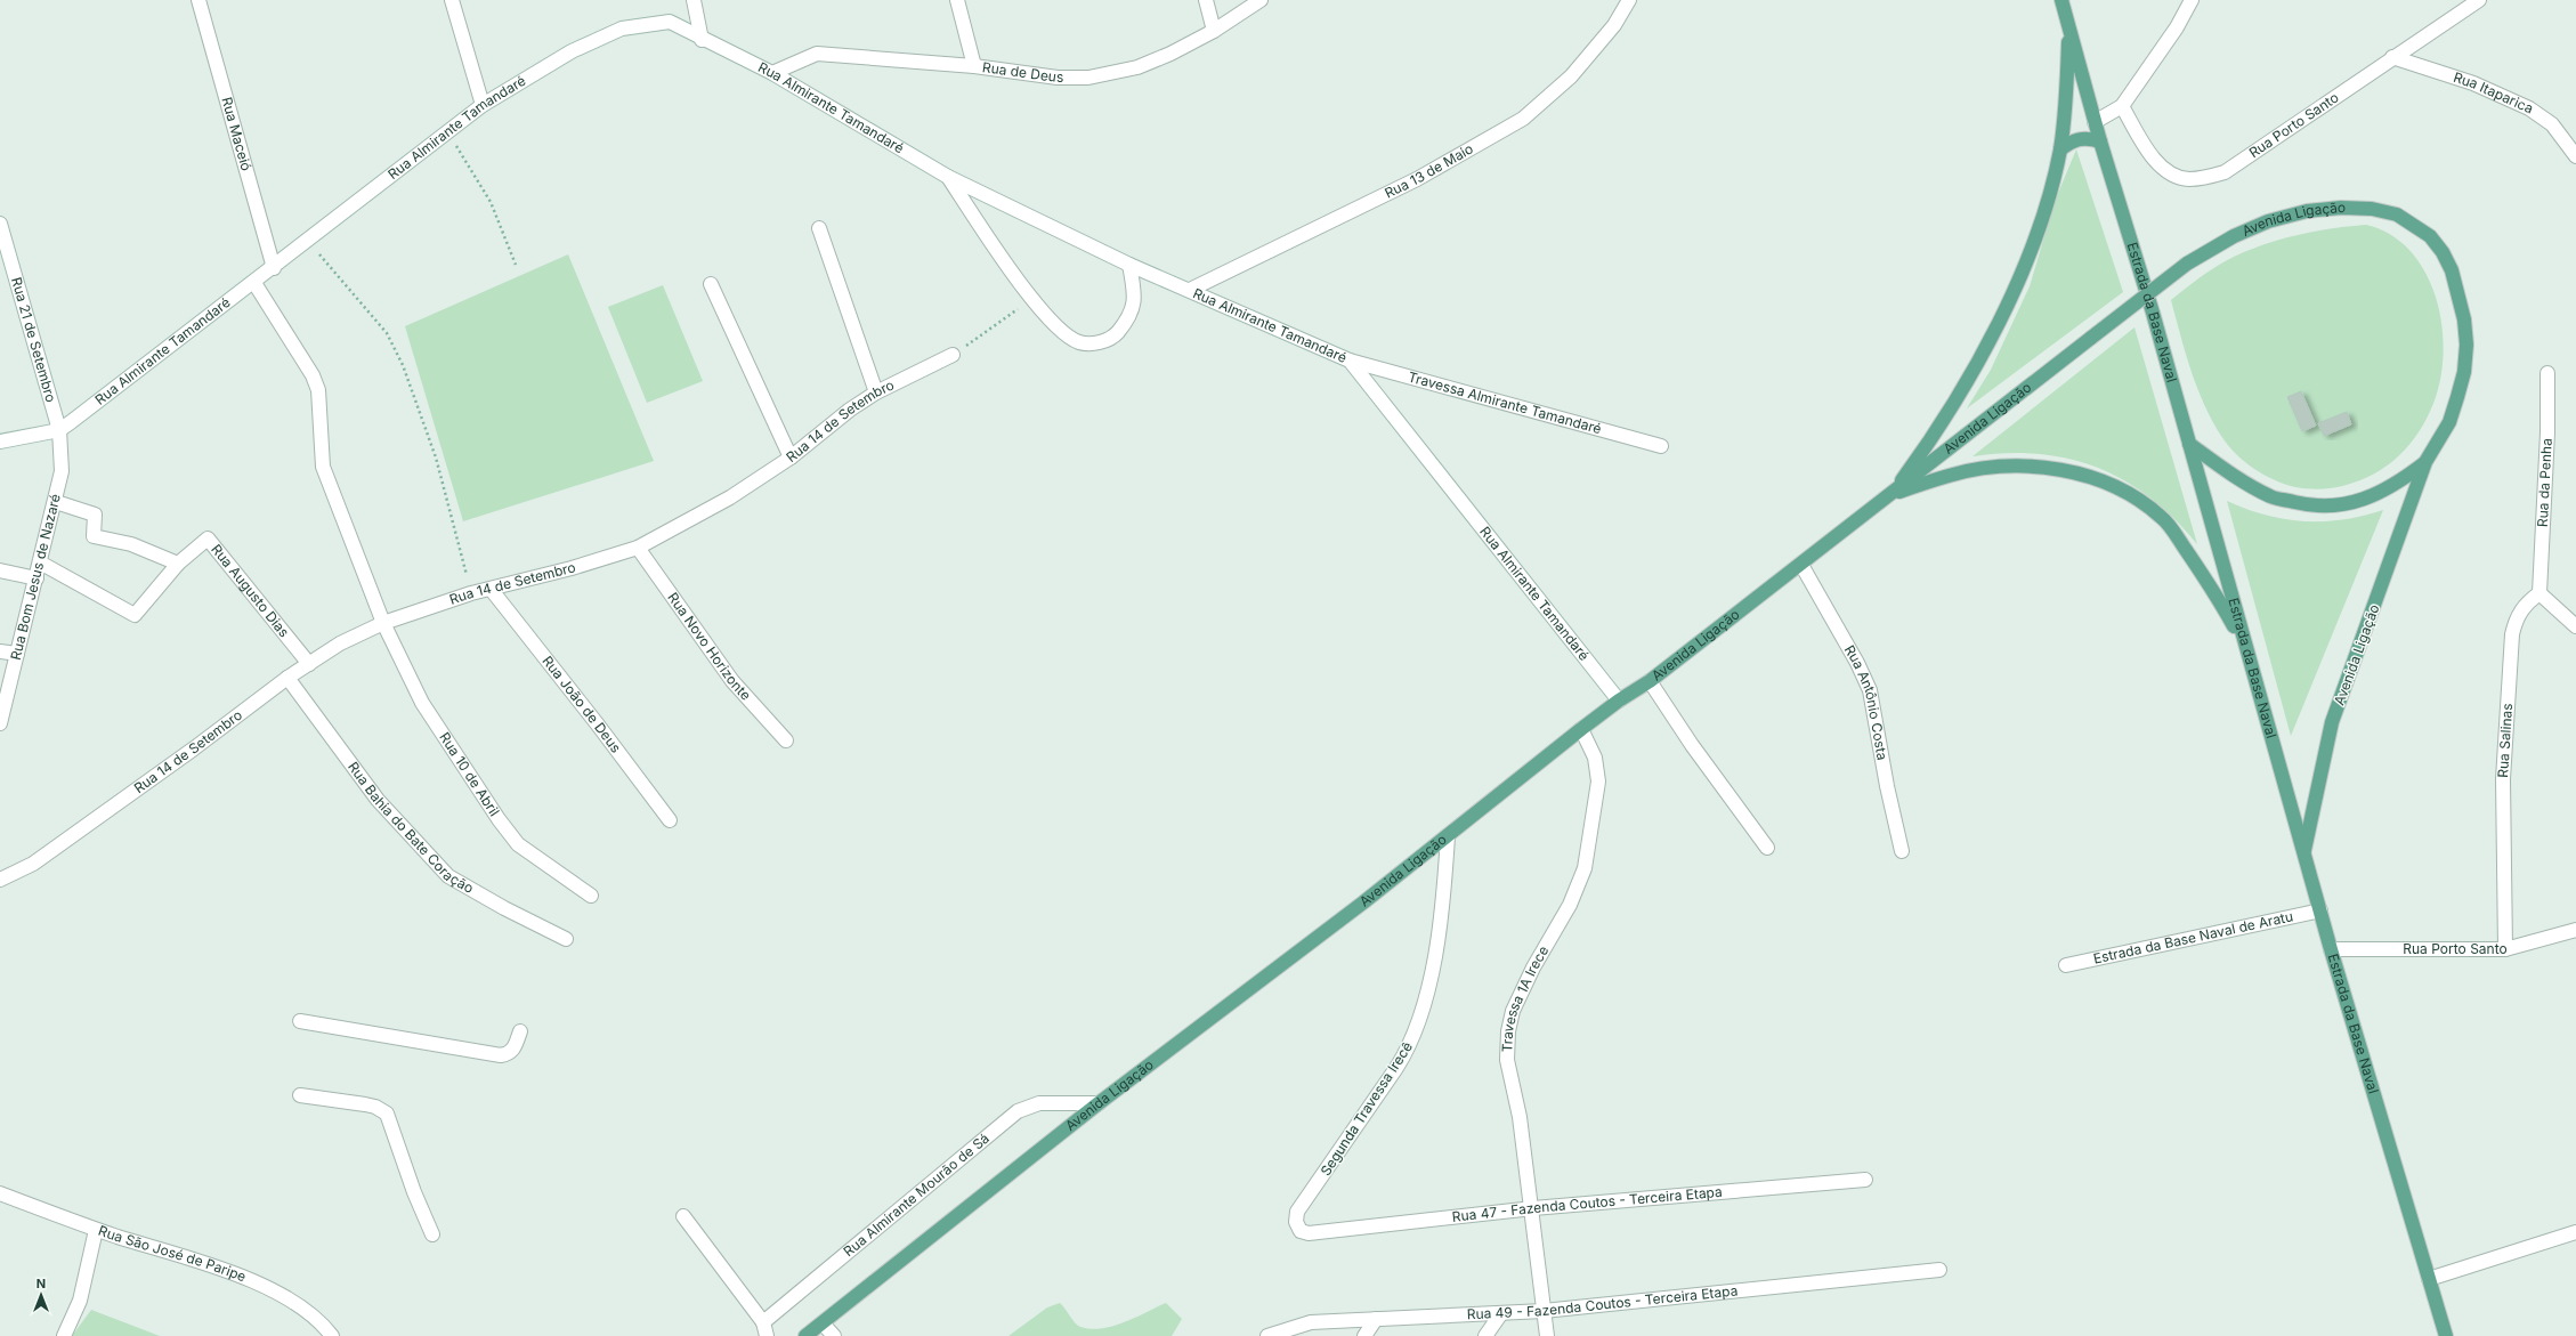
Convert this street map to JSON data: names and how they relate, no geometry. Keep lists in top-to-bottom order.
{
  "streets": {
    "main road": ["Avenida Ligação", "Estrada da Base Naval"],
    "street": [
      "Rua de Deus",
      "Rua Itaparica",
      "Rua Almirante Tamandaré",
      "Rua Porto Santo",
      "Rua Maceió",
      "Rua 13 de Maio",
      "Rua 21 de Setembro",
      "Travessa Almirante Tamandaré",
      "Rua 14 de Setembro",
      "Rua da Penha",
      "Rua Bom Jesus de Nazaré",
      "Rua Augusto Dias",
      "Rua Novo Horizonte",
      "Rua Antônio Costa",
      "Rua João de Deus",
      "Rua Salinas",
      "Rua 10 de Abril",
      "Rua Bahia do Bate Coração",
      "Estrada da Base Naval de Aratu",
      "Travessa 1A Irece",
      "Segunda Travessa Irecê",
      "Rua Almirante Mourão de Sá",
      "Rua 47 - Fazenda Coutos - Terceira Etapa",
      "Rua São José de Paripe",
      "Rua 49 - Fazenda Coutos - Terceira Etapa"
    ]
  },
  "crossings": [
    ["Rua de Deus", "Rua Almirante Tamandaré"],
    ["Rua Itaparica", "Rua Porto Santo"],
    ["Rua Almirante Tamandaré", "Rua Maceió"],
    ["Rua Almirante Tamandaré", "Rua 13 de Maio"],
    ["Rua Almirante Tamandaré", "Avenida Ligação"],
    ["Rua Almirante Tamandaré", "Rua 21 de Setembro"],
    ["Rua Almirante Tamandaré", "Travessa Almirante Tamandaré"],
    ["Rua Almirante Tamandaré", "Rua Bom Jesus de Nazaré"],
    ["Rua Almirante Tamandaré", "Rua 10 de Abril"],
    ["Rua Porto Santo", "Estrada da Base Naval"],
    ["Rua Porto Santo", "Rua Salinas"],
    ["Avenida Ligação", "Estrada da Base Naval"],
    ["Avenida Ligação", "Rua Antônio Costa"],
    ["Avenida Ligação", "Travessa 1A Irece"],
    ["Avenida Ligação", "Segunda Travessa Irecê"],
    ["Avenida Ligação", "Rua Almirante Mourão de Sá"],
    ["Estrada da Base Naval", "Estrada da Base Naval de Aratu"],
    ["Rua 21 de Setembro", "Rua Bom Jesus de Nazaré"],
    ["Rua 14 de Setembro", "Rua Augusto Dias"],
    ["Rua 14 de Setembro", "Rua Novo Horizonte"],
    ["Rua 14 de Setembro", "Rua João de Deus"],
    ["Rua 14 de Setembro", "Rua 10 de Abril"],
    ["Rua 14 de Setembro", "Rua Bahia do Bate Coração"],
    ["Rua da Penha", "Rua Salinas"],
    ["Travessa 1A Irece", "Rua 47 - Fazenda Coutos - Terceira Etapa"],
    ["Travessa 1A Irece", "Rua 49 - Fazenda Coutos - Terceira Etapa"],
    ["Segunda Travessa Irecê", "Rua 47 - Fazenda Coutos - Terceira Etapa"]
  ],
  "north": "top"
}
